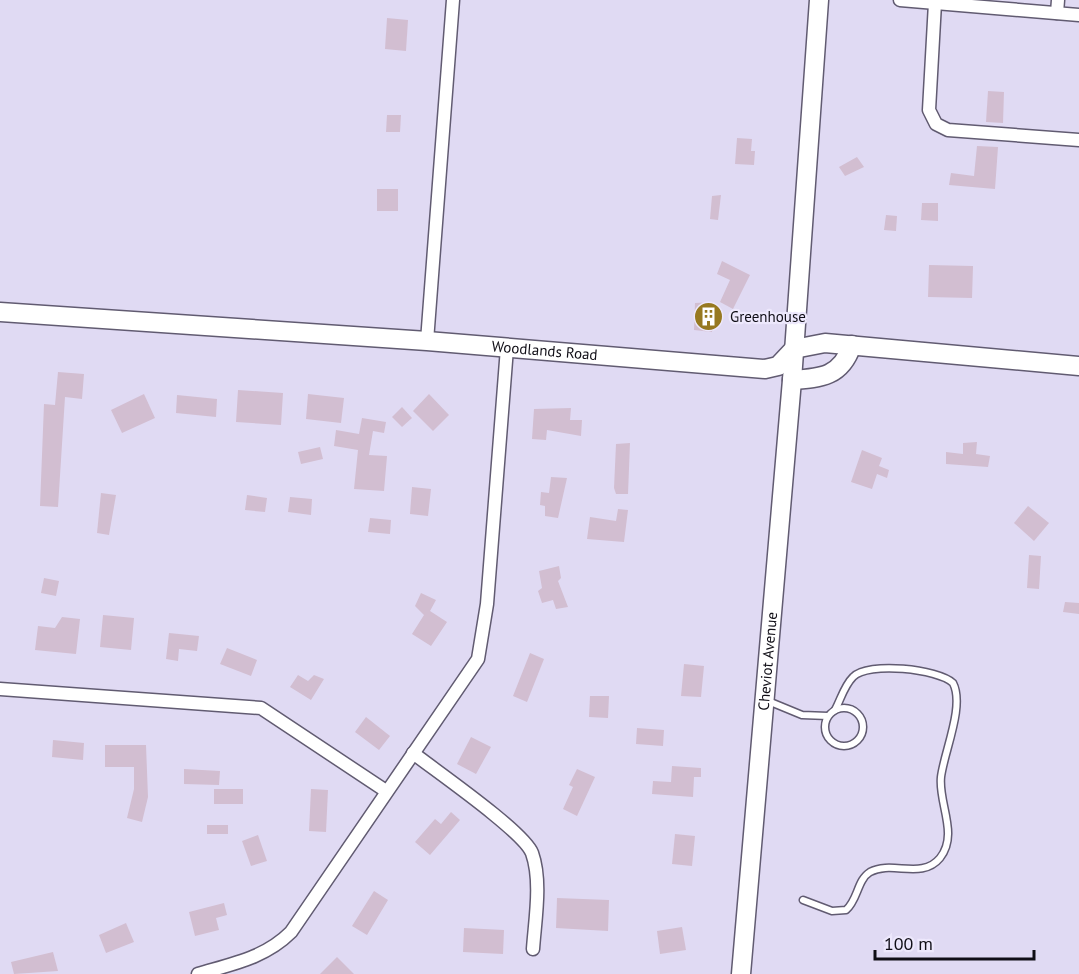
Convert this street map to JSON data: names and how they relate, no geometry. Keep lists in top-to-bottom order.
{
  "streets": {
    "street": ["Woodlands Road", "Cheviot Avenue"]
  },
  "crossings": [
    ["Woodlands Road", "Cheviot Avenue"]
  ],
  "places": {
    "building": ["Greenhouse"]
  },
  "scale_bar": "100 m"
}
